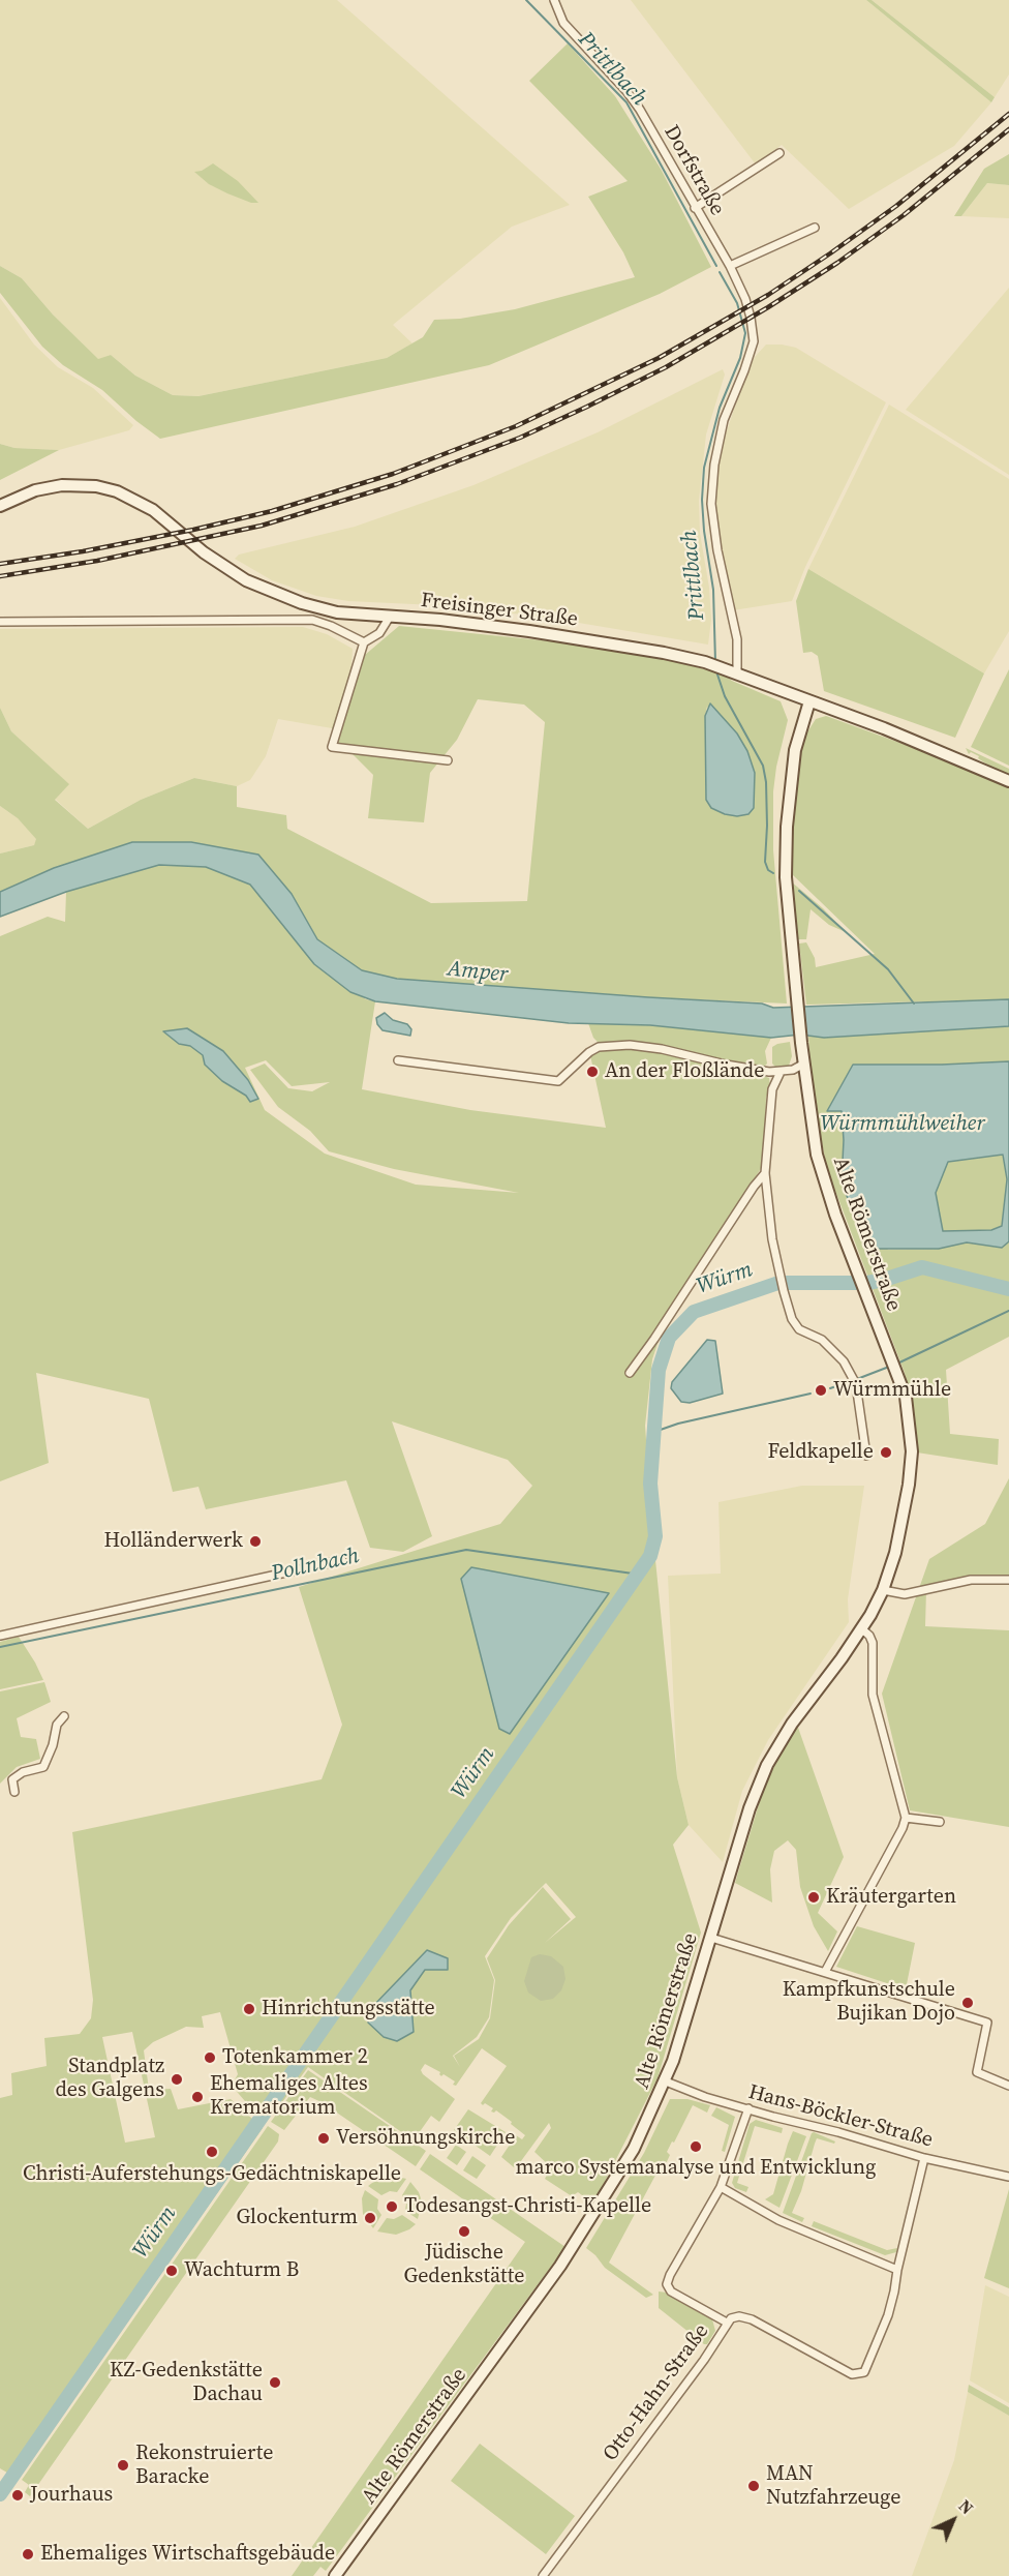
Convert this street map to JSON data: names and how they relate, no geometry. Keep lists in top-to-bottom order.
{
  "streets": {
    "main road": ["Freisinger Straße", "Alte Römerstraße"],
    "street": ["Dorfstraße", "Hans-Böckler-Straße", "Otto-Hahn-Straße"]
  },
  "crossings": [
    ["Dorfstraße", "Freisinger Straße"],
    ["Freisinger Straße", "Alte Römerstraße"],
    ["Alte Römerstraße", "Hans-Böckler-Straße"],
    ["Hans-Böckler-Straße", "Otto-Hahn-Straße"]
  ],
  "water": [
    "Prittlbach",
    "Amper",
    "Würmmühlweiher",
    "Würm",
    "Pollnbach"
  ],
  "places": [
    "An der Floßlände",
    "Würmmühle",
    "Feldkapelle",
    "Holländerwerk",
    "Kräutergarten",
    "Kampfkunstschule Bujikan Dojo",
    "Hinrichtungsstätte",
    "Totenkammer 2",
    "Standplatz des Galgens",
    "Ehemaliges Altes Krematorium",
    "Versöhnungskirche",
    "marco Systemanalyse und Entwicklung",
    "Christi-Auferstehungs-Gedächtniskapelle",
    "Todesangst-Christi-Kapelle",
    "Glockenturm",
    "Jüdische Gedenkstätte",
    "Wachturm B",
    "KZ-Gedenkstätte Dachau",
    "Rekonstruierte Baracke",
    "MAN Nutzfahrzeuge",
    "Jourhaus",
    "Ehemaliges Wirtschaftsgebäude"
  ],
  "north": "top right"
}
